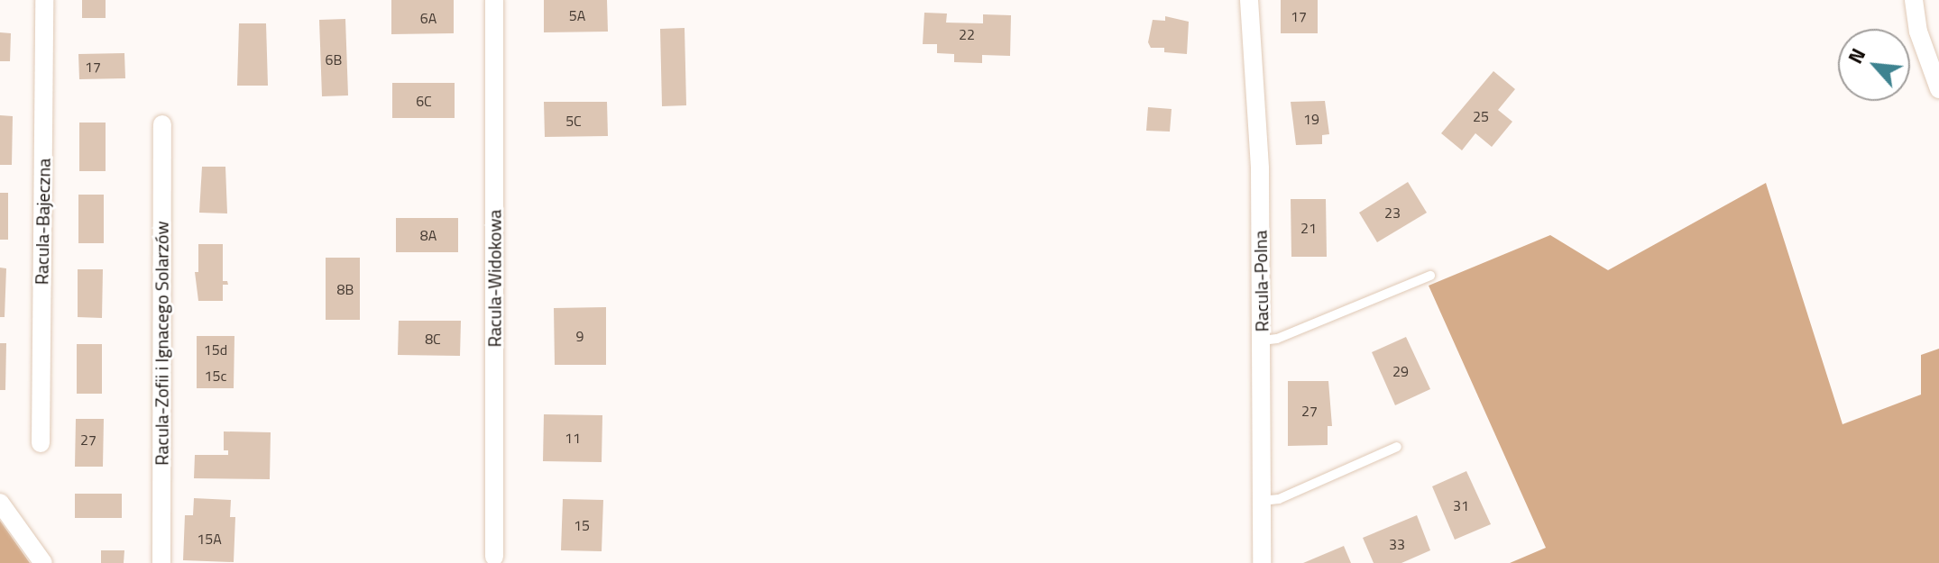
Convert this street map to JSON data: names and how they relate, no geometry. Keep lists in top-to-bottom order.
{
  "streets": {
    "street": [
      "Racula-Bajeczna",
      "Racula-Widokowa",
      "Racula-Polna",
      "Racula-Zofii i Ignacego Solarzów"
    ]
  },
  "house_numbers": [
    "5A",
    "17",
    "6A",
    "22",
    "6B",
    "17",
    "6C",
    "25",
    "19",
    "5C",
    "23",
    "21",
    "8A",
    "8B",
    "9",
    "8C",
    "15d",
    "29",
    "15c",
    "27",
    "11",
    "27",
    "31",
    "15",
    "15A",
    "33"
  ],
  "north": "top left"
}
